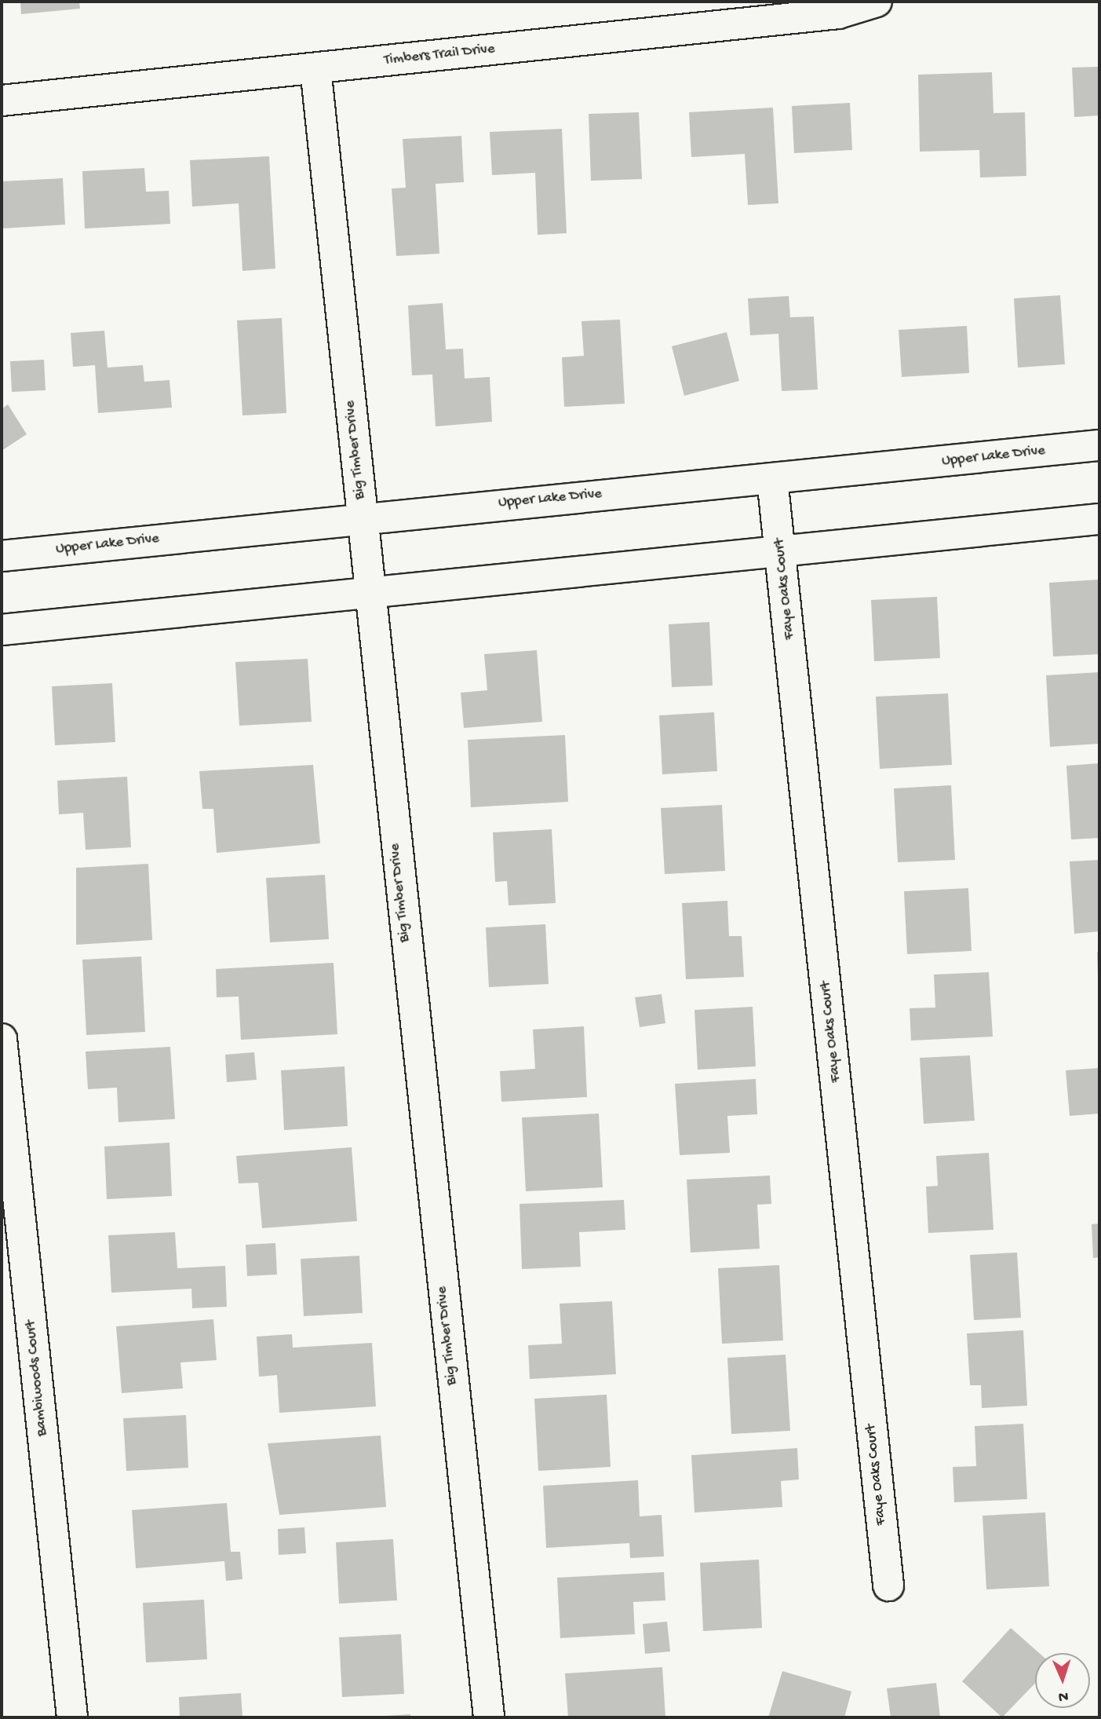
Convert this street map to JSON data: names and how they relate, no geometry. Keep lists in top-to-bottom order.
{
  "streets": {
    "street": [
      "Timbers Trail Drive",
      "Big Timber Drive",
      "Upper Lake Drive",
      "Faye Oaks Court",
      "Bambiwoods Court"
    ]
  },
  "crossings": [
    ["Timbers Trail Drive", "Big Timber Drive"],
    ["Big Timber Drive", "Upper Lake Drive"],
    ["Upper Lake Drive", "Faye Oaks Court"]
  ],
  "north": "bottom"
}
